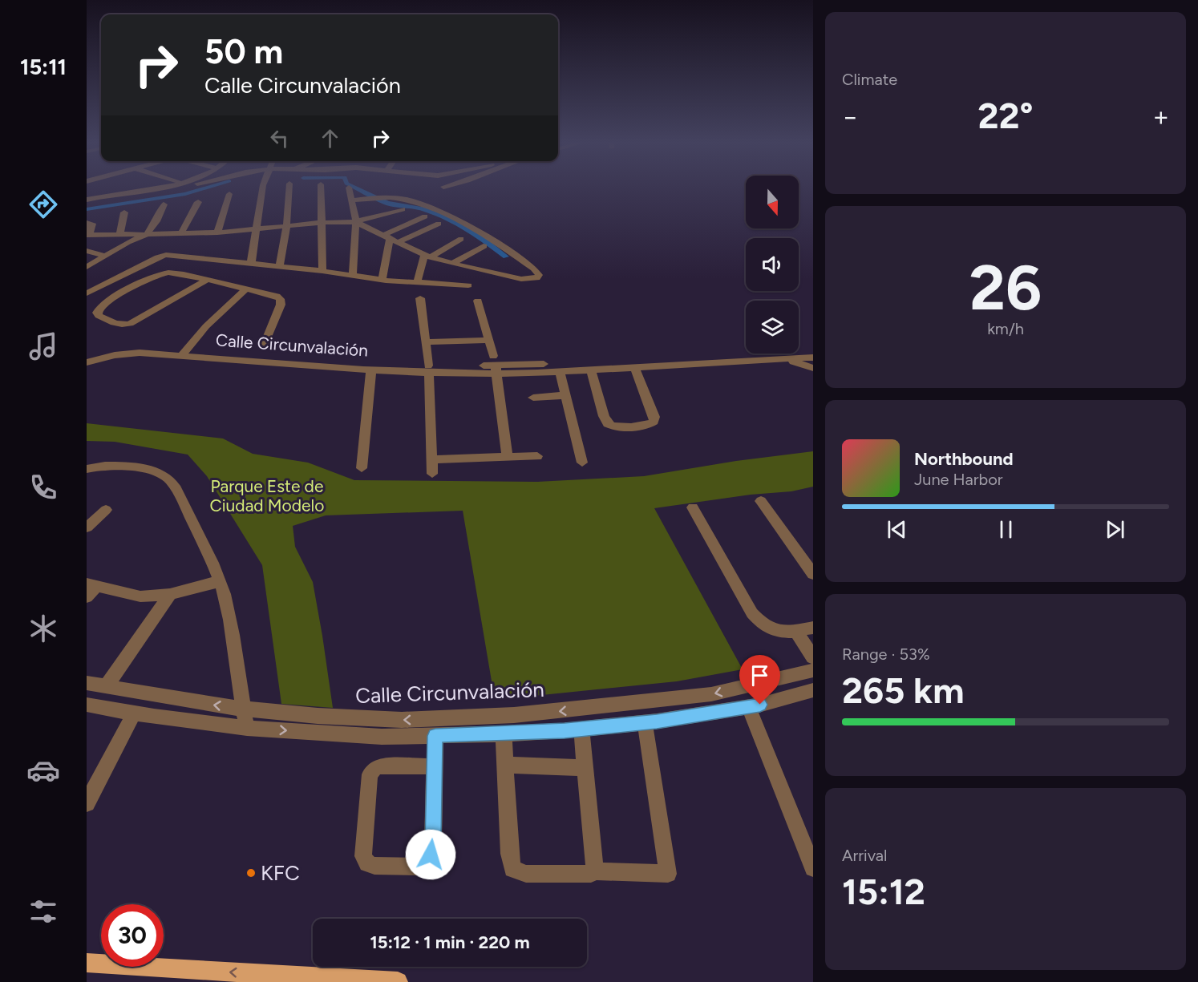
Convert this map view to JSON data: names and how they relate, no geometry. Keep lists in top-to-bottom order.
{
  "streets": {
    "street": ["Calle Circunvalación"]
  },
  "parks": ["Parque Este de Ciudad Modelo"],
  "places": ["KFC"],
  "north": "bottom",
  "page": {
    "tabs": "15:11",
    "tile": [
      "Climate",
      ["26", "km/h"],
      ["Range · 53%", "265 km"],
      ["Arrival", "15:12"]
    ],
    "turn": ["50 m", "Calle Circunvalación"],
    "heat": ["−", "22°", "+"],
    "song": ["Northbound", "June Harbor"],
    "limit": "30",
    "trip": "15:12 · 1 min · 220 m"
  }
}
